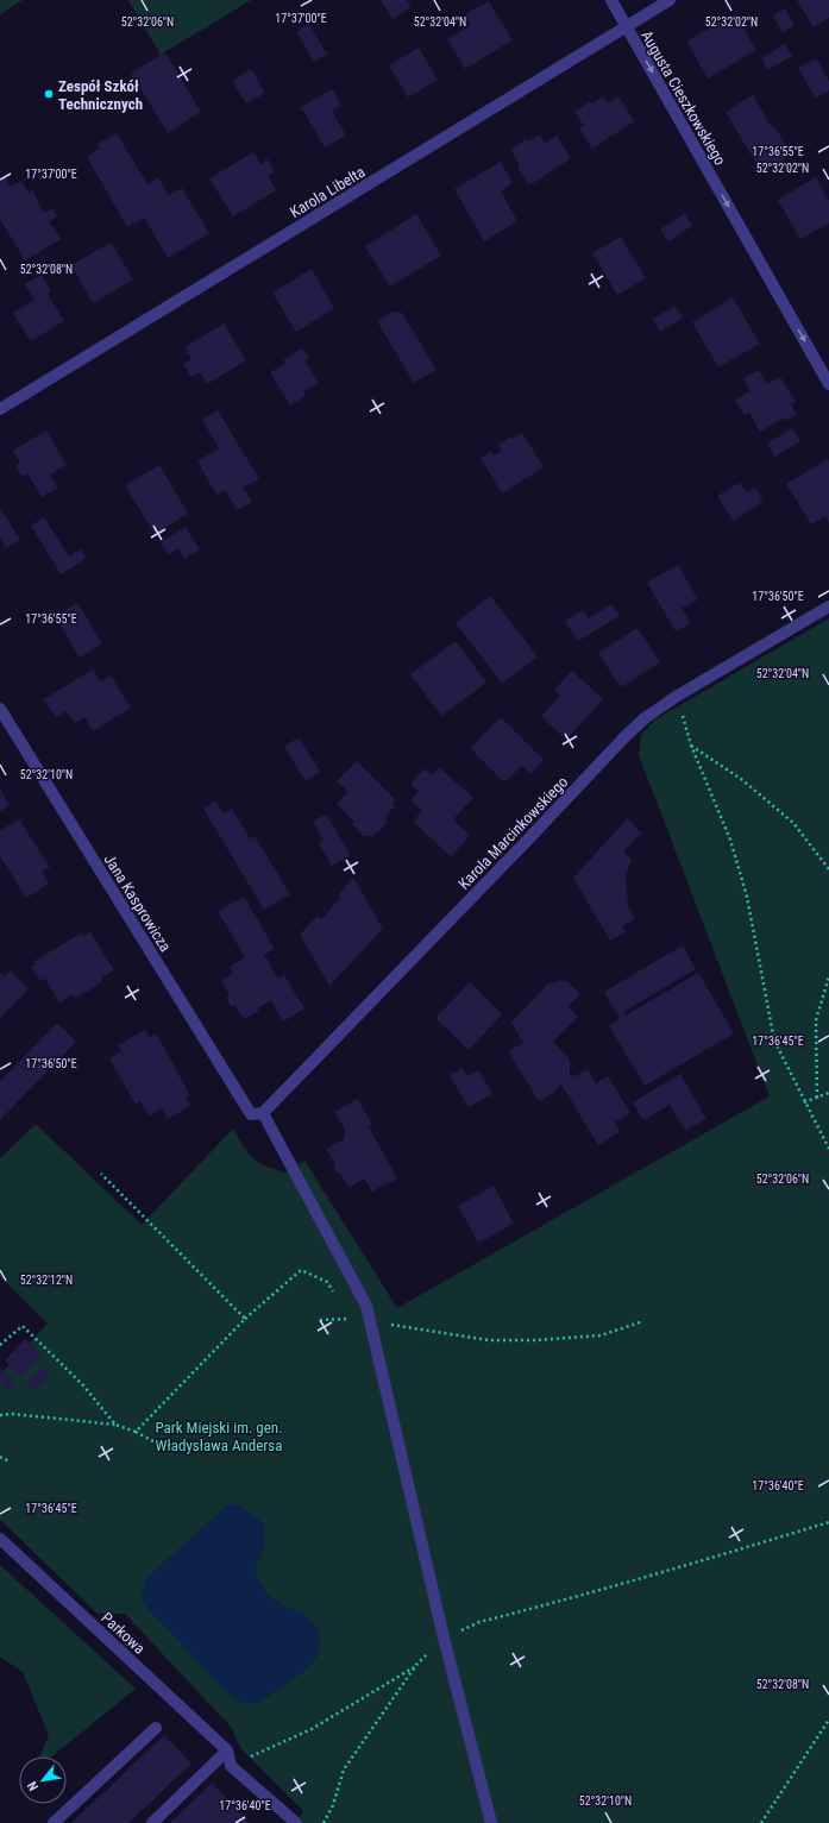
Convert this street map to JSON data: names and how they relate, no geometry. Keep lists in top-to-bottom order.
{
  "streets": {
    "street": [
      "Augusta Cieszkowskiego",
      "Karola Libelta",
      "Karola Marcinkowskiego",
      "Jana Kasprowicza",
      "Parkowa"
    ]
  },
  "crossings": [
    ["Augusta Cieszkowskiego", "Karola Libelta"],
    ["Karola Marcinkowskiego", "Jana Kasprowicza"]
  ],
  "one_way": ["Augusta Cieszkowskiego"],
  "parks": ["Park Miejski im. gen. Władysława Andersa"],
  "places": ["Zespół Szkół Technicznych"],
  "north": "bottom left",
  "coordinates": [
    "17°37'00\"E",
    "52°32'06\"N",
    "52°32'02\"N",
    "52°32'04\"N",
    "17°36'55\"E",
    "52°32'08\"N",
    "17°36'50\"E",
    "52°32'10\"N",
    "17°36'45\"E",
    "52°32'12\"N",
    "17°36'40\"E"
  ]
}
